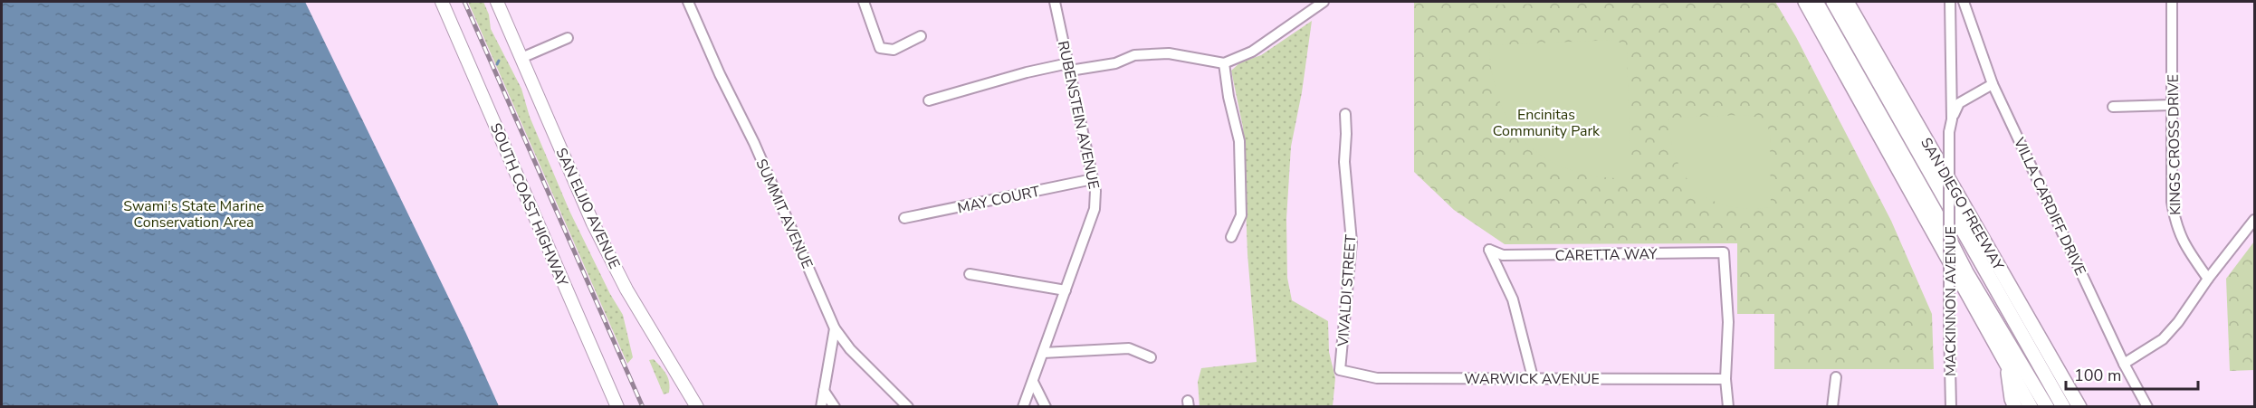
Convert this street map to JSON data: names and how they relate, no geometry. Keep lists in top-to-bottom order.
{
  "streets": {
    "highway": ["SAN DIEGO FREEWAY"],
    "main road": ["SOUTH COAST HIGHWAY", "SAN ELIJO AVENUE"],
    "street": [
      "RUBENSTEIN AVENUE",
      "KINGS CROSS DRIVE",
      "MAY COURT",
      "VILLA CARDIFF DRIVE",
      "SUMMIT AVENUE",
      "CARETTA WAY",
      "VIVALDI STREET",
      "MACKINNON AVENUE",
      "WARWICK AVENUE"
    ]
  },
  "crossings": [
    ["RUBENSTEIN AVENUE", "MAY COURT"],
    ["CARETTA WAY", "WARWICK AVENUE"],
    ["VIVALDI STREET", "WARWICK AVENUE"]
  ],
  "parks": ["Encinitas Community Park", "Swami's State Marine Conservation Area"],
  "scale_bar": "100 m"
}
